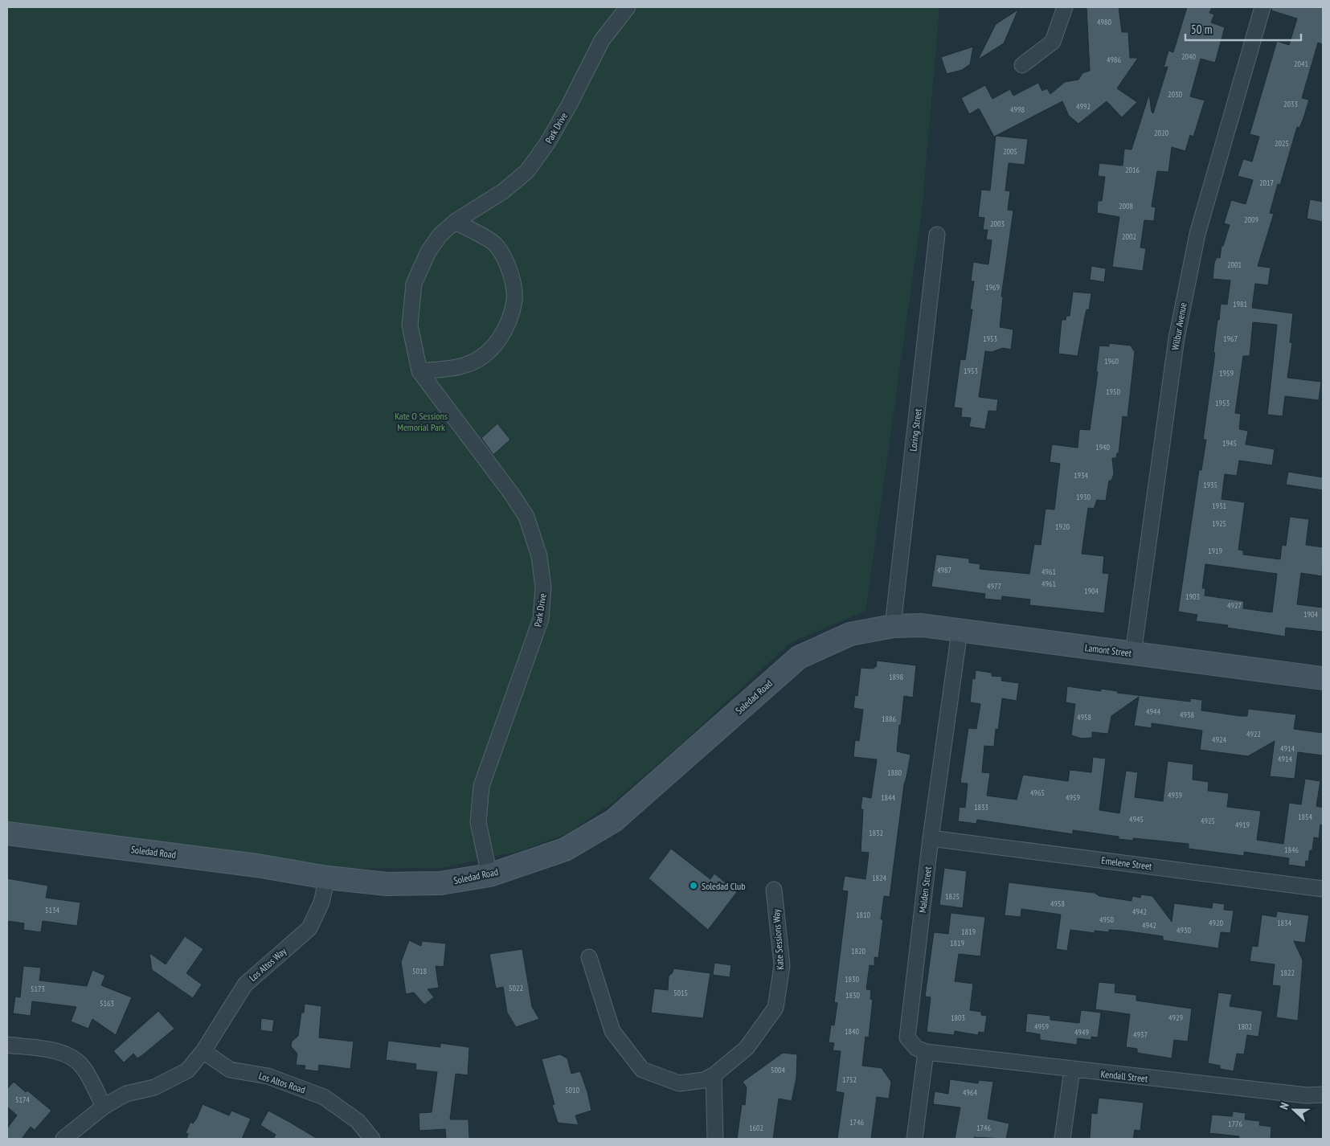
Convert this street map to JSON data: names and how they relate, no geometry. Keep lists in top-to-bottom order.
{
  "streets": {
    "street": [
      "Park Drive",
      "Wilbur Avenue",
      "Loring Street",
      "Lamont Street",
      "Soledad Road",
      "Emelene Street",
      "Malden Street",
      "Kate Sessions Way",
      "Los Altos Way",
      "Kendall Street",
      "Los Altos Road"
    ]
  },
  "crossings": [
    ["Park Drive", "Soledad Road"],
    ["Wilbur Avenue", "Lamont Street"],
    ["Loring Street", "Lamont Street"],
    ["Loring Street", "Soledad Road"],
    ["Lamont Street", "Soledad Road"],
    ["Lamont Street", "Malden Street"],
    ["Soledad Road", "Los Altos Way"],
    ["Emelene Street", "Malden Street"],
    ["Malden Street", "Kendall Street"],
    ["Los Altos Way", "Los Altos Road"]
  ],
  "parks": ["Kate O Sessions Memorial Park"],
  "places": ["Soledad Club"],
  "house_numbers": [
    "4980",
    "2040",
    "4986",
    "2041",
    "2030",
    "2033",
    "4992",
    "4998",
    "2020",
    "2025",
    "2005",
    "2016",
    "2017",
    "2008",
    "2009",
    "2003",
    "2002",
    "2001",
    "1969",
    "1981",
    "1953",
    "1967",
    "1960",
    "1953",
    "1959",
    "1950",
    "1953",
    "1945",
    "1940",
    "1934",
    "1935",
    "1930",
    "1931",
    "1925",
    "1920",
    "1919",
    "4987",
    "4961",
    "4961",
    "4977",
    "1904",
    "1903",
    "4927",
    "1904",
    "1898",
    "4944",
    "4938",
    "4958",
    "1886",
    "4922",
    "4924",
    "4914",
    "4914",
    "1880",
    "4965",
    "4939",
    "1844",
    "4959",
    "1833",
    "1854",
    "4945",
    "4925",
    "4919",
    "1832",
    "1846",
    "1824",
    "1825",
    "4958",
    "5134",
    "4942",
    "1810",
    "4950",
    "4920",
    "1834",
    "4942",
    "4930",
    "1819",
    "1819",
    "1820",
    "5018",
    "1822",
    "1830",
    "5022",
    "5173",
    "5015",
    "1830",
    "5163",
    "1803",
    "4929",
    "4959",
    "1802",
    "1840",
    "4949",
    "4937",
    "5004",
    "1752",
    "5010",
    "4964",
    "5174",
    "1746",
    "1776",
    "1602",
    "1746"
  ],
  "scale_bar": "50 m",
  "north": "left"
}
